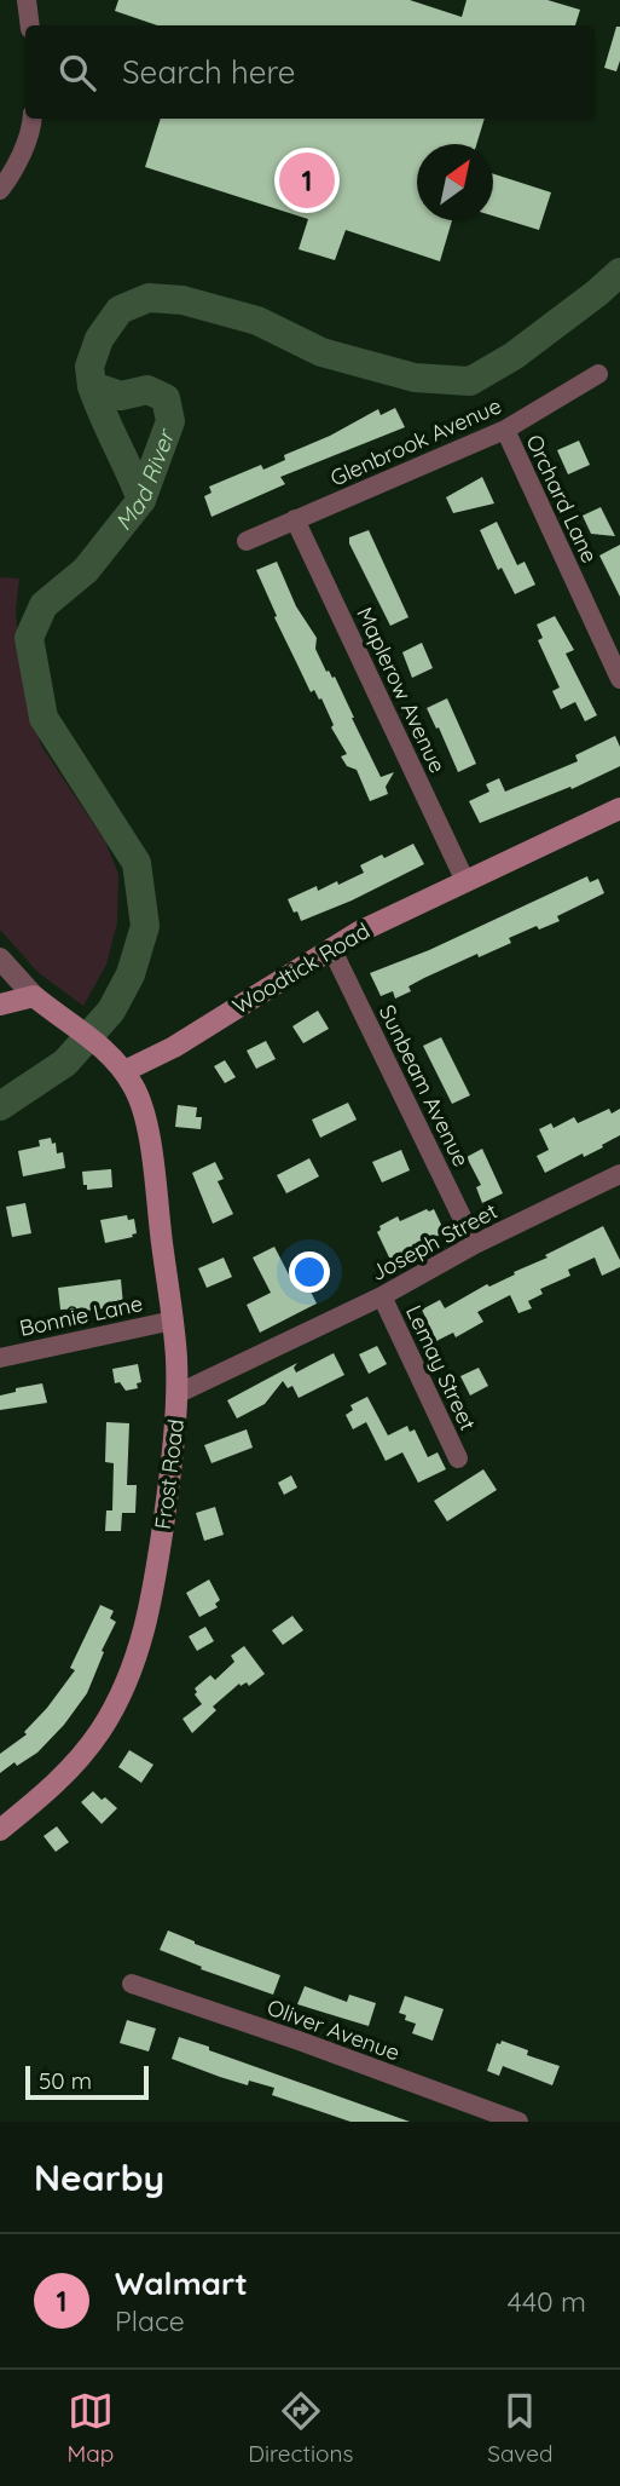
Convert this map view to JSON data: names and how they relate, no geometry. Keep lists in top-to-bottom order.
{
  "streets": {
    "main road": ["Woodtick Road", "Frost Road"],
    "street": [
      "Glenbrook Avenue",
      "Orchard Lane",
      "Maplerow Avenue",
      "Sunbeam Avenue",
      "Joseph Street",
      "Bonnie Lane",
      "Lemay Street",
      "Oliver Avenue"
    ]
  },
  "crossings": [
    ["Glenbrook Avenue", "Orchard Lane"],
    ["Glenbrook Avenue", "Maplerow Avenue"],
    ["Maplerow Avenue", "Woodtick Road"],
    ["Woodtick Road", "Sunbeam Avenue"],
    ["Woodtick Road", "Frost Road"],
    ["Sunbeam Avenue", "Joseph Street"],
    ["Joseph Street", "Lemay Street"],
    ["Joseph Street", "Frost Road"],
    ["Bonnie Lane", "Frost Road"]
  ],
  "water": ["Mad River"],
  "scale_bar": "50 m",
  "north": "top right",
  "page": {
    "search": "Search here",
    "pins": "1",
    "scale": "50 m",
    "heading": "Nearby",
    "list": [
      {
        "mark": "1",
        "name": "Walmart",
        "note": "Place",
        "value": "440 m"
      }
    ],
    "nav": ["Map", "Directions", "Saved"]
  }
}
